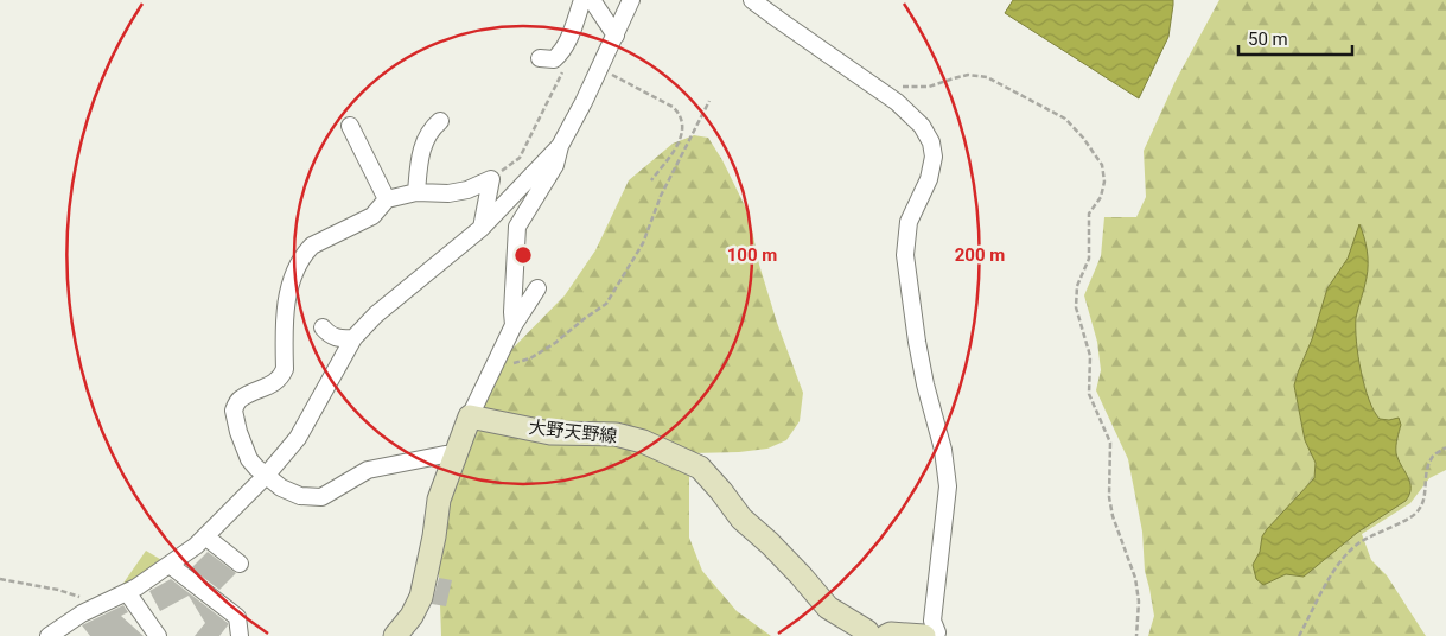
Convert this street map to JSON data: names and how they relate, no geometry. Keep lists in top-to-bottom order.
{
  "streets": {
    "main road": ["大野天野線"]
  },
  "scale_bar": "50 m",
  "rings": ["100 m", "200 m"]
}
